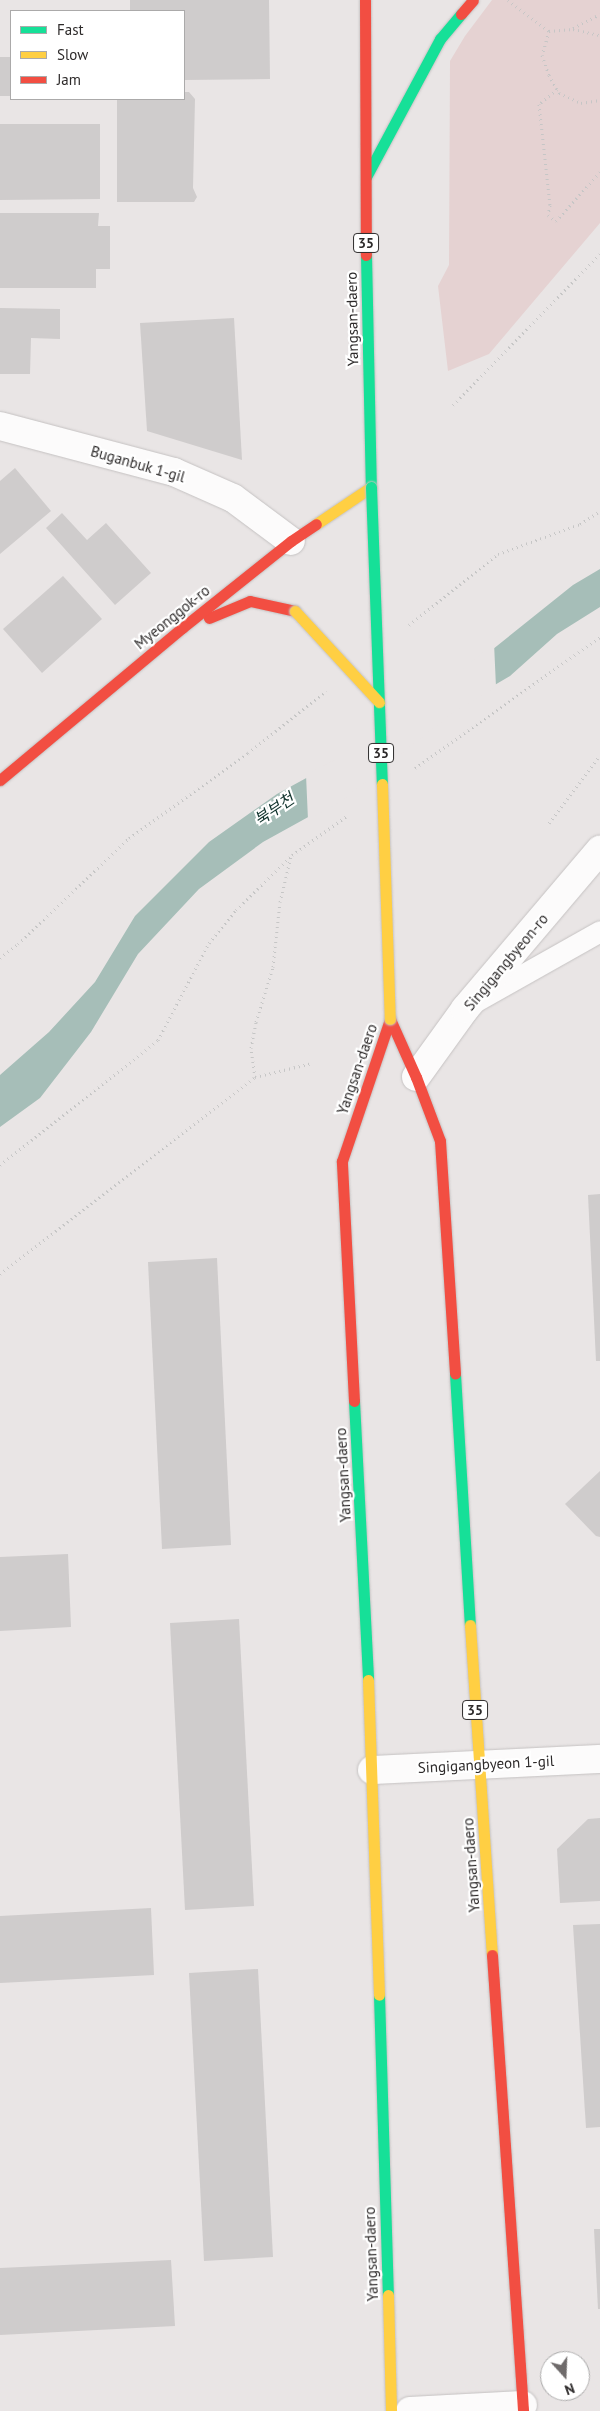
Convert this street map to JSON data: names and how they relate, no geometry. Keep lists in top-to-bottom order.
{
  "streets": {
    "main road": ["35", "Yangsan-daero", "Myeonggok-ro"],
    "street": ["Buganbuk 1-gil", "Singigangbyeon-ro", "Singigangbyeon 1-gil"]
  },
  "crossings": [
    ["35", "Yangsan-daero"],
    ["35", "Myeonggok-ro"],
    ["Yangsan-daero", "Myeonggok-ro"],
    ["Yangsan-daero", "Singigangbyeon-ro"],
    ["Yangsan-daero", "Singigangbyeon 1-gil"],
    ["Buganbuk 1-gil", "Myeonggok-ro"]
  ],
  "water": ["북부천"],
  "legend": ["Fast", "Slow", "Jam"],
  "north": "bottom"
}
